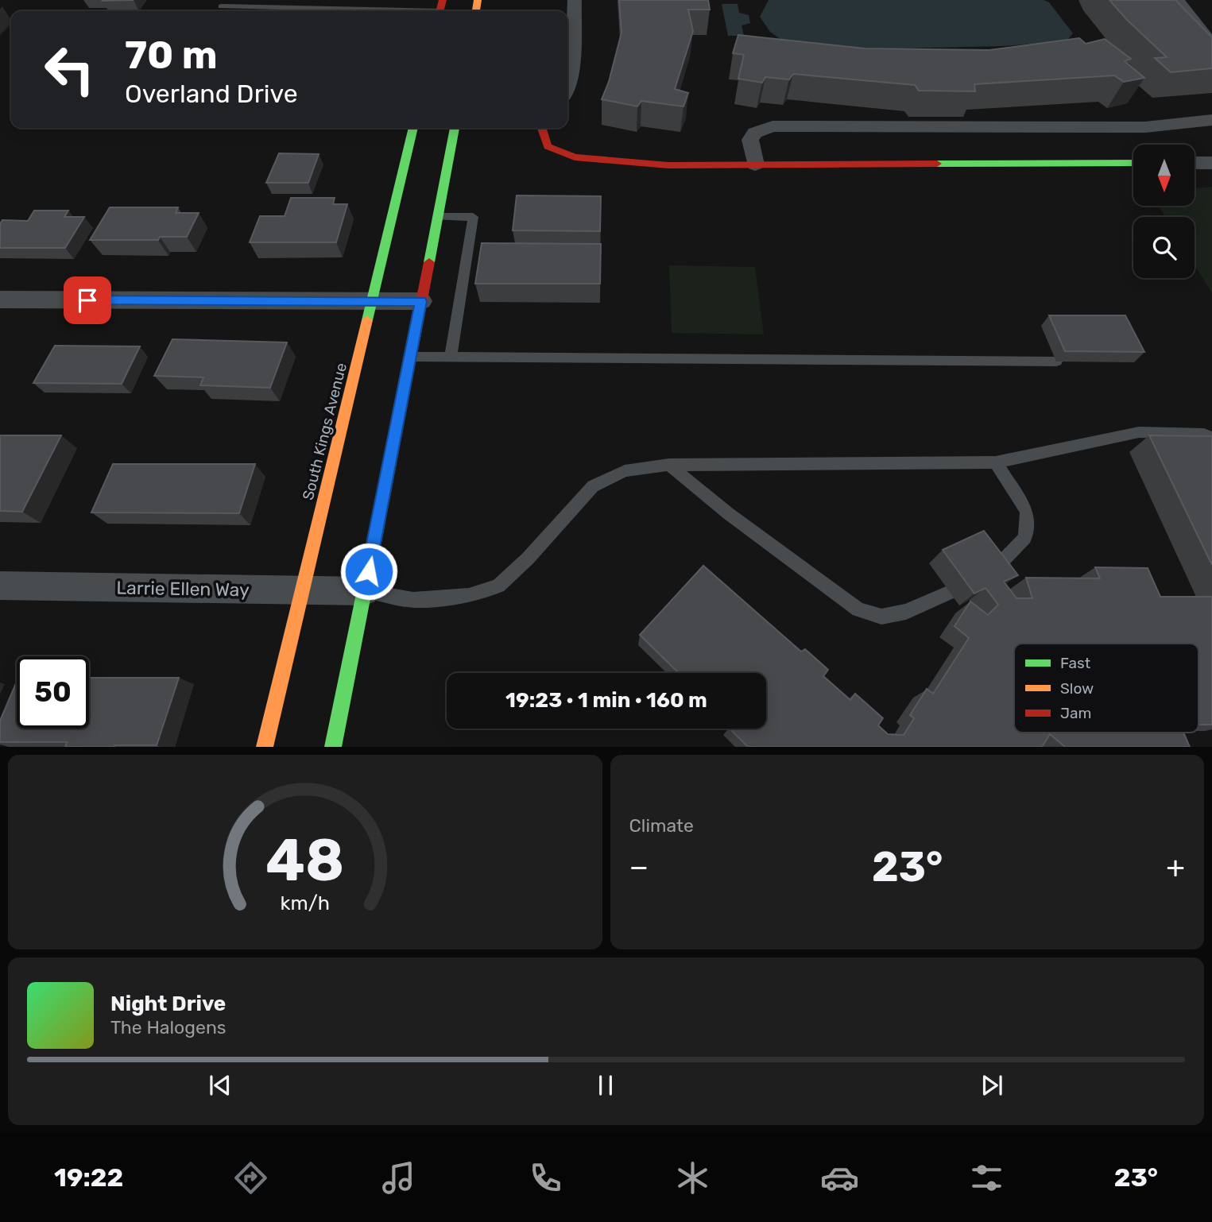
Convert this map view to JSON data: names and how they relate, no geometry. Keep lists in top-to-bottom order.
{
  "streets": {
    "main road": ["South Kings Avenue"],
    "street": ["Larrie Ellen Way"]
  },
  "crossings": [
    ["South Kings Avenue", "Larrie Ellen Way"]
  ],
  "legend": ["Fast", "Slow", "Jam"],
  "north": "bottom",
  "page": {
    "turn": ["70 m", "Overland Drive"],
    "limit": "50",
    "trip": "19:23 · 1 min · 160 m",
    "tile": "Climate",
    "heat": ["−", "23°", "+"],
    "song": ["Night Drive", "The Halogens"],
    "tabs": ["19:22", "23°"],
    "gauge": ["48", "km/h"]
  }
}
